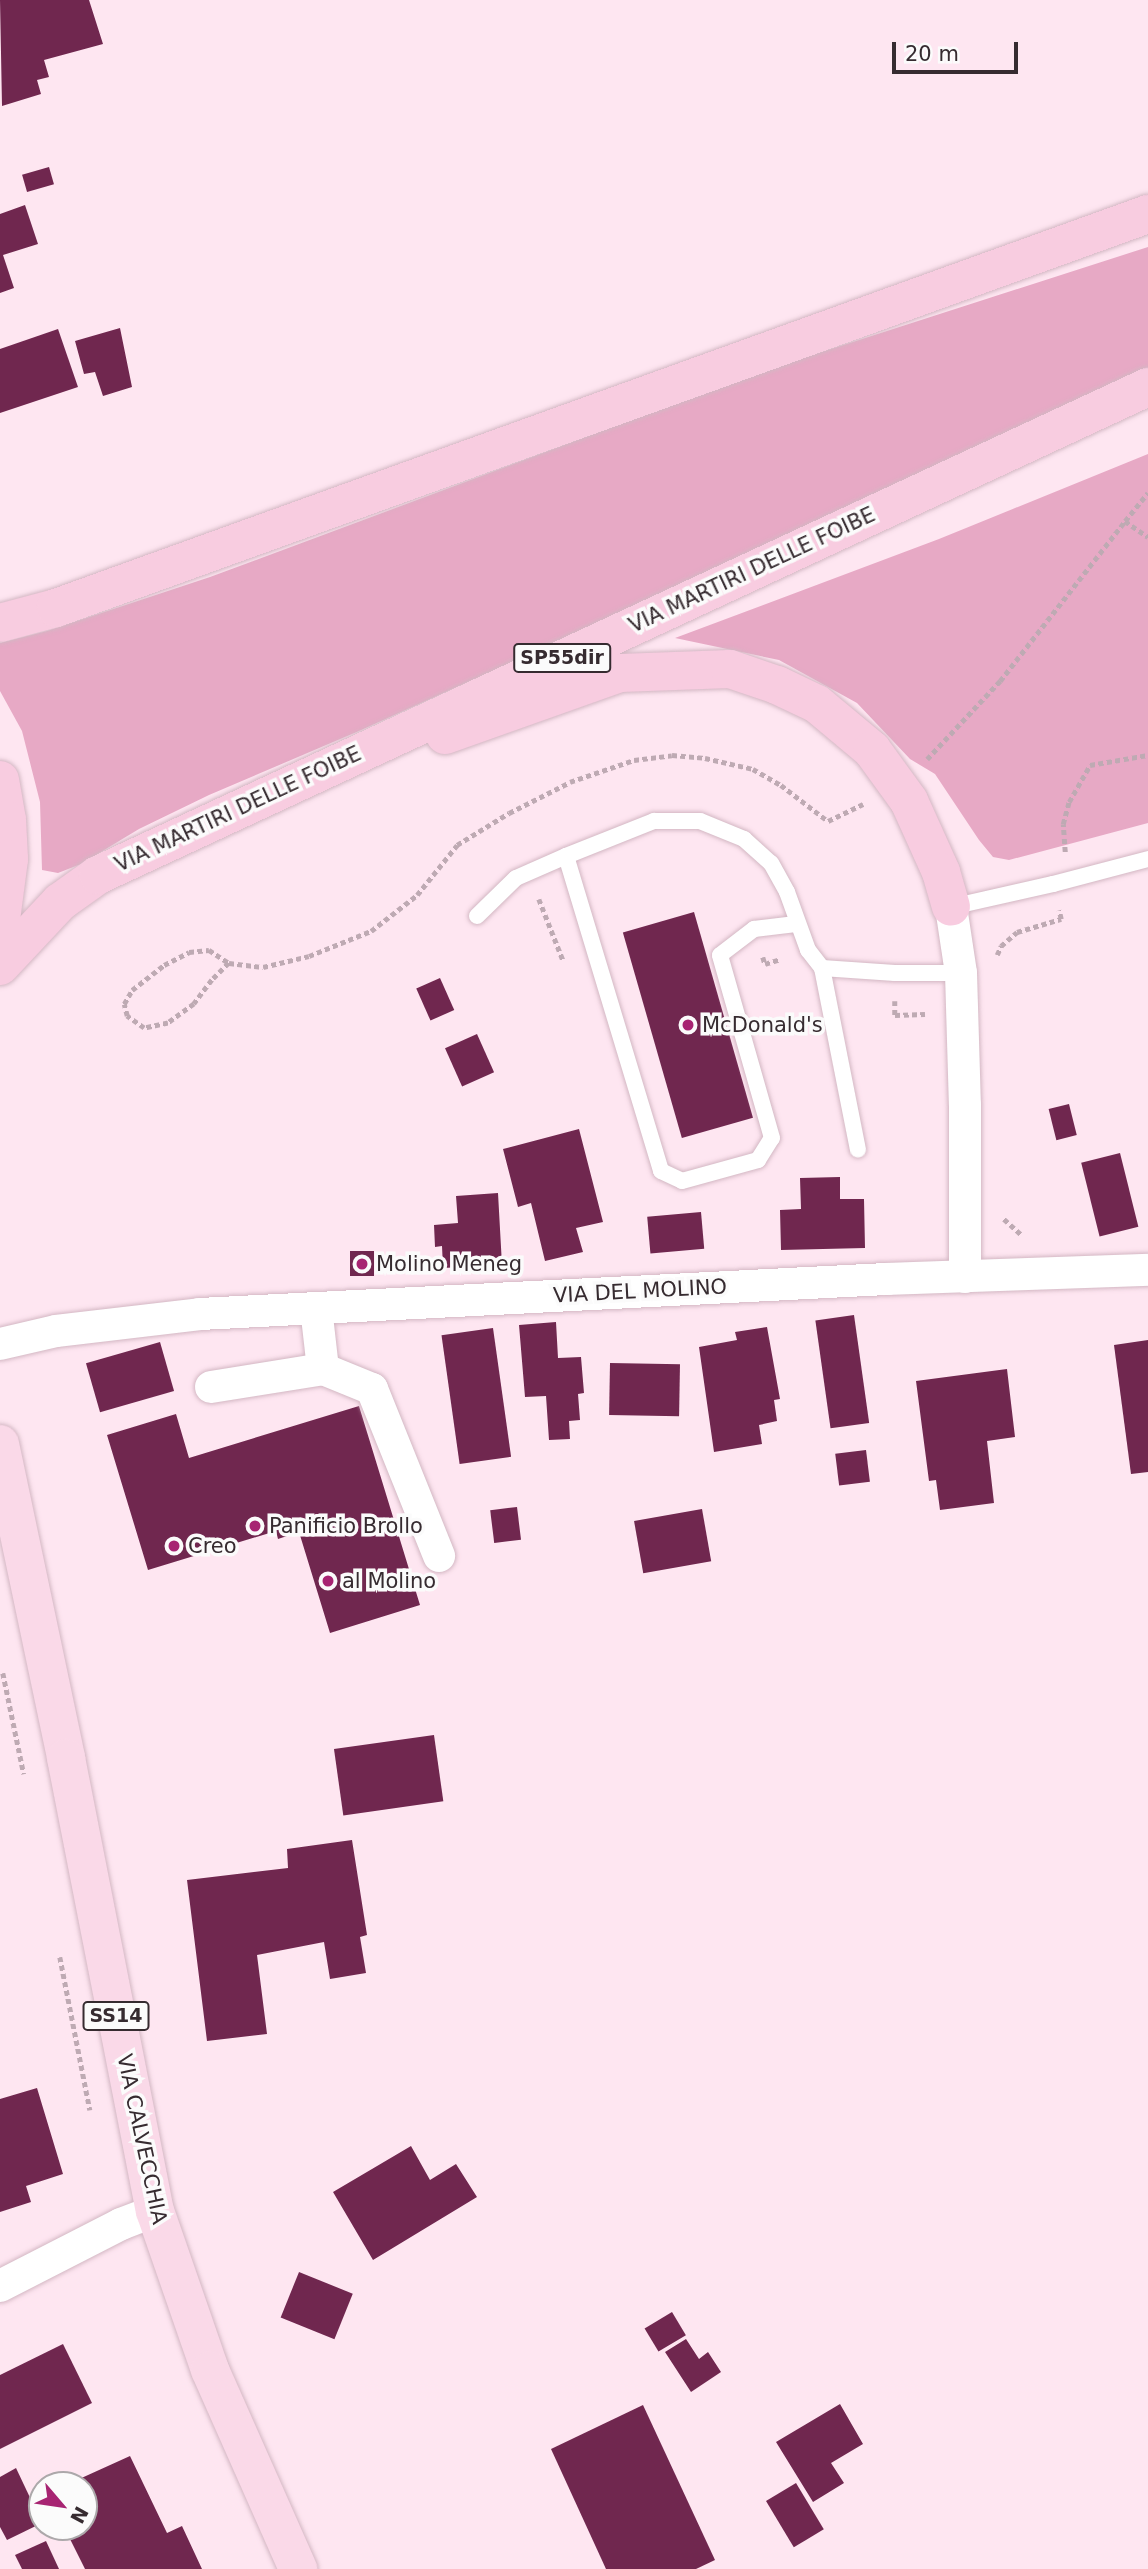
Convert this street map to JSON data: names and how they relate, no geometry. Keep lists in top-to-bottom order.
{
  "streets": {
    "highway": ["VIA MARTIRI DELLE FOIBE", "SP55dir"],
    "main road": ["SS14", "VIA CALVECCHIA"],
    "street": ["VIA DEL MOLINO"]
  },
  "places": [
    "McDonald's",
    "Molino Meneg",
    "Panificio Brollo",
    "Creo",
    "al Molino"
  ],
  "scale_bar": "20 m",
  "north": "bottom right"
}
